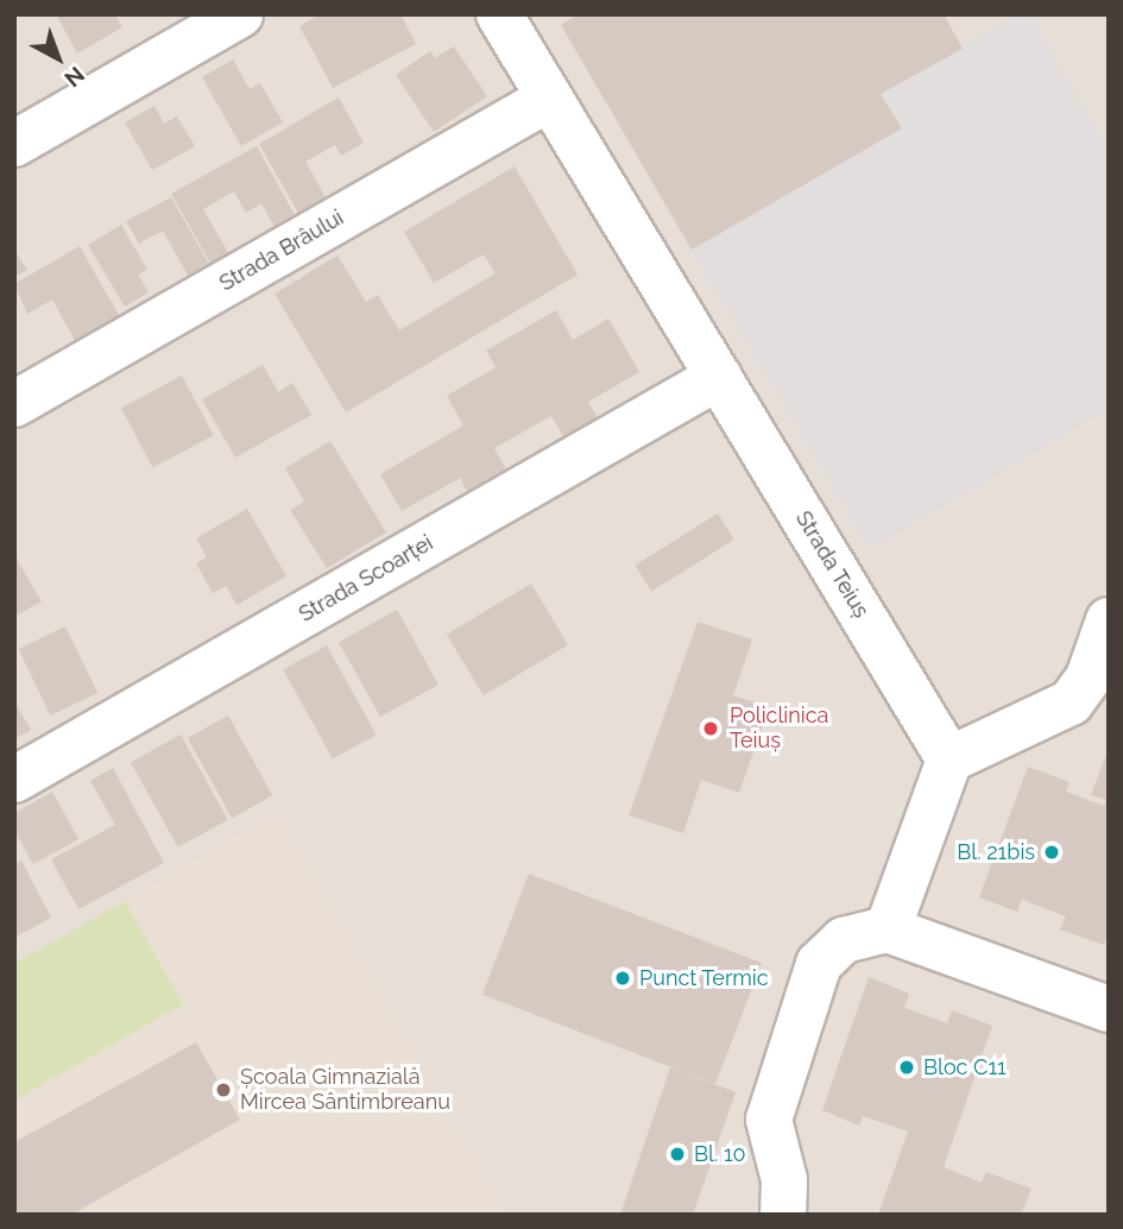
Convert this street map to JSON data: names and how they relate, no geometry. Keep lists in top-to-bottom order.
{
  "streets": {
    "street": ["Strada Brâului", "Strada Teiuș", "Strada Scoarței"]
  },
  "crossings": [
    ["Strada Brâului", "Strada Teiuș"],
    ["Strada Teiuș", "Strada Scoarței"]
  ],
  "places": [
    "Policlinica Teiuș",
    "Bl. 21bis",
    "Punct Termic",
    "Bloc C11",
    "Școala Gimnazială Mircea Sântimbreanu",
    "Bl. 10"
  ],
  "north": "bottom right"
}
